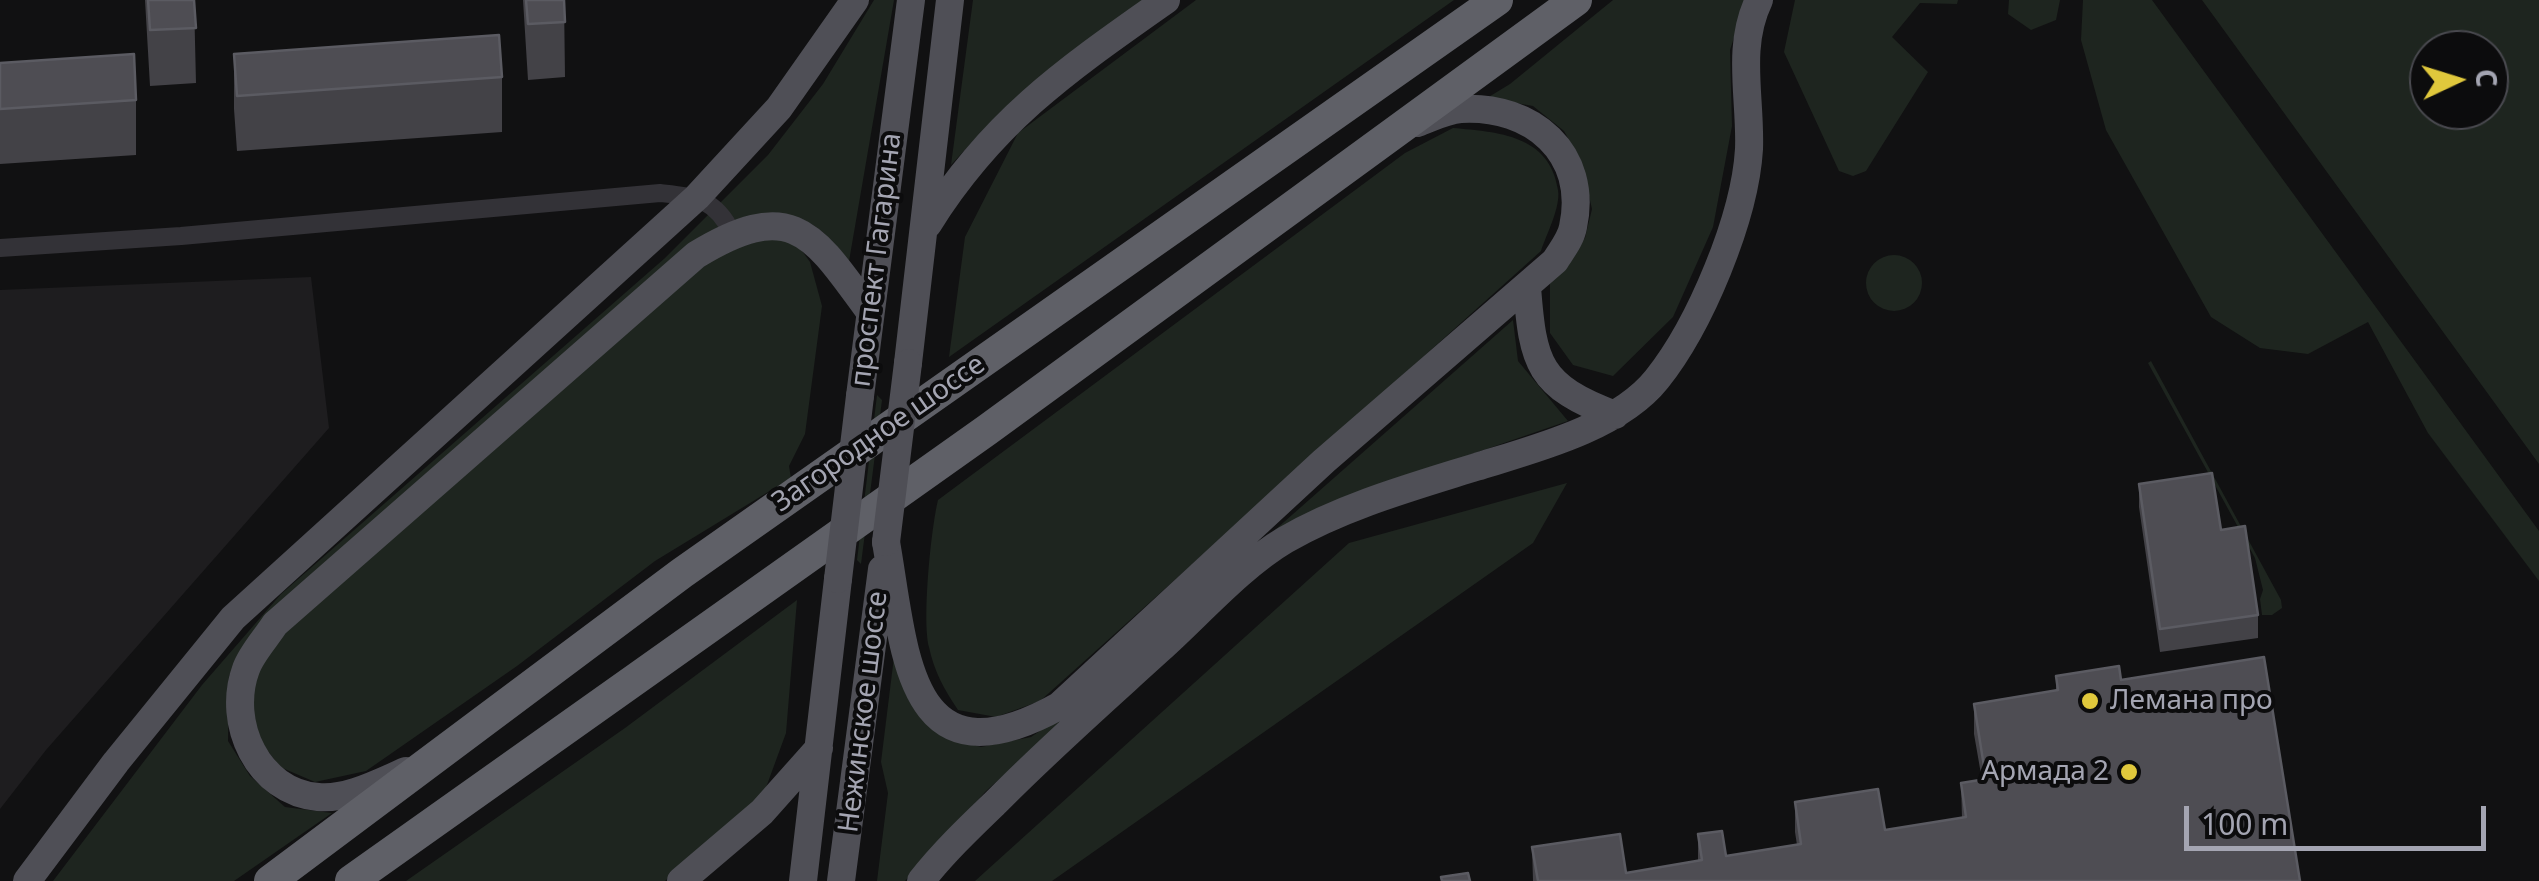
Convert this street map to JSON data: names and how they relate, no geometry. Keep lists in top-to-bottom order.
{
  "streets": {
    "highway": ["Загородное шоссе"],
    "main road": ["проспект Гагарина", "Нежинское шоссе"]
  },
  "crossings": [
    ["проспект Гагарина", "Нежинское шоссе"]
  ],
  "places": ["Лемана про", "Армада 2"],
  "scale_bar": "100 m",
  "north": "right"
}
